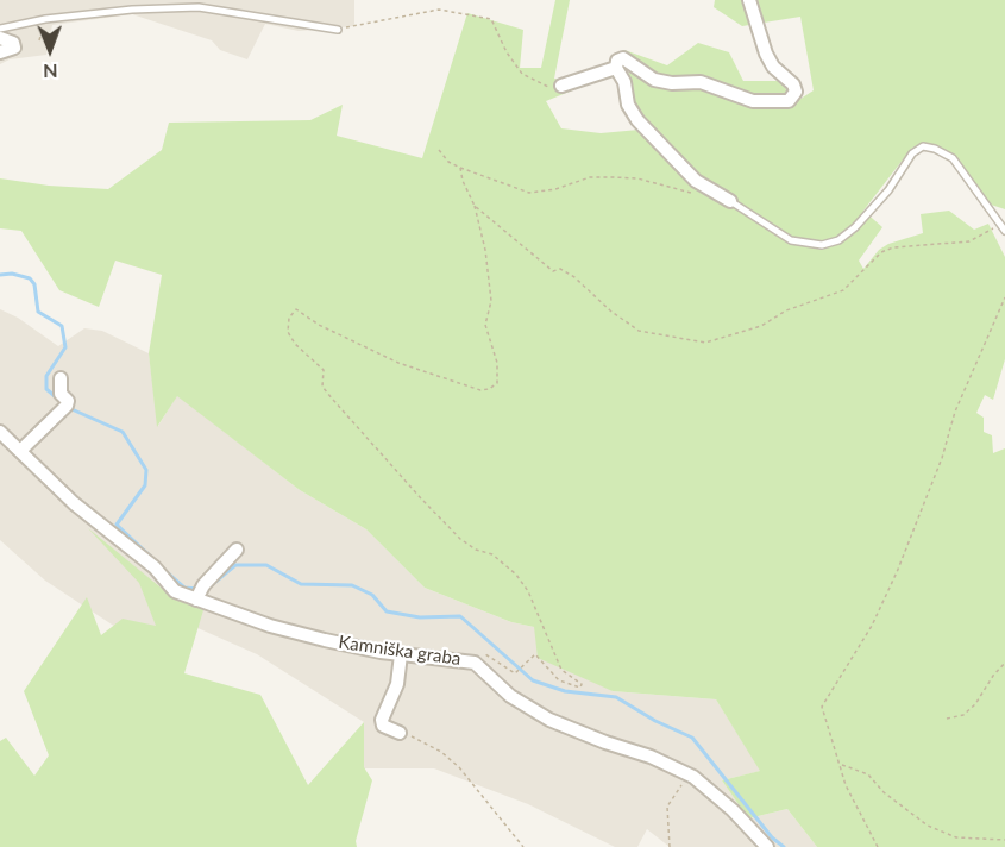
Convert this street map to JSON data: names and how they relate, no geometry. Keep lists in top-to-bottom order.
{
  "streets": {
    "street": ["Kamniška graba"]
  },
  "north": "bottom"
}
